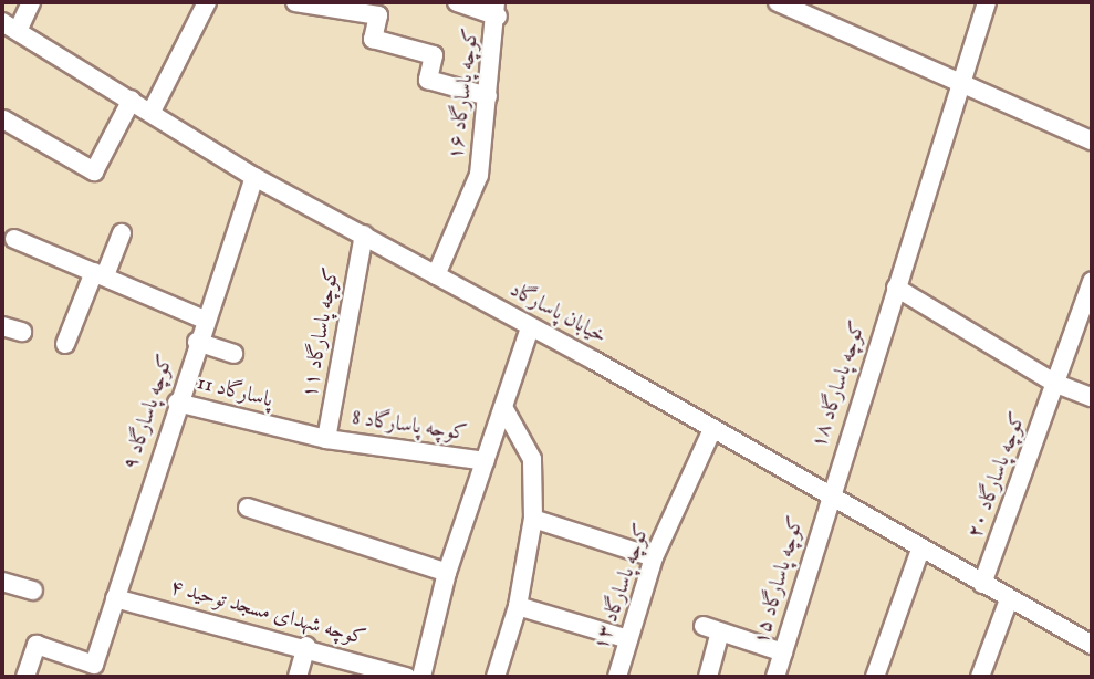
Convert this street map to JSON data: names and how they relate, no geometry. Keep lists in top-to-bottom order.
{
  "streets": {
    "street": [
      "کوچه پاسارگاد ۱۶",
      "خیابان پاسارگاد",
      "کوچه پاسارگاد ۱۱",
      "کوچه پاسارگاد ۱۸",
      "پاسارگاد 11",
      "کوچه پاسارگاد ۹",
      "کوچه پاسارگاد 8",
      "کوچه پاسارگاد ۲۰",
      "کوچه پاسارگاد ۱۵",
      "کوچه پاسارگاد ۱۳",
      "کوچه شهدای مسجد توحید ۴"
    ]
  },
  "crossings": [
    ["کوچه پاسارگاد ۱۶", "خیابان پاسارگاد"],
    ["خیابان پاسارگاد", "کوچه پاسارگاد ۱۱"],
    ["خیابان پاسارگاد", "کوچه پاسارگاد ۱۸"],
    ["خیابان پاسارگاد", "کوچه پاسارگاد ۹"],
    ["خیابان پاسارگاد", "کوچه پاسارگاد ۲۰"],
    ["خیابان پاسارگاد", "کوچه پاسارگاد ۱۵"],
    ["خیابان پاسارگاد", "کوچه پاسارگاد ۱۳"],
    ["کوچه پاسارگاد ۱۱", "پاسارگاد 11"],
    ["کوچه پاسارگاد ۱۱", "کوچه پاسارگاد 8"],
    ["کوچه پاسارگاد ۱۸", "کوچه پاسارگاد ۱۵"],
    ["پاسارگاد 11", "کوچه پاسارگاد ۹"],
    ["پاسارگاد 11", "کوچه پاسارگاد 8"],
    ["کوچه پاسارگاد ۹", "کوچه شهدای مسجد توحید ۴"]
  ]
}
